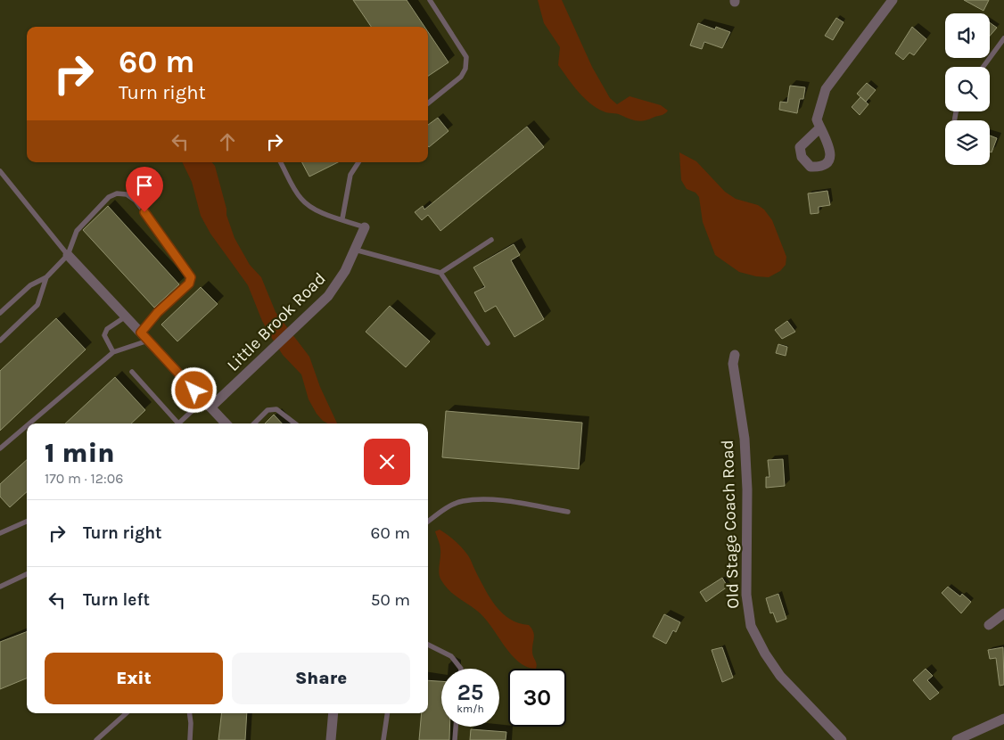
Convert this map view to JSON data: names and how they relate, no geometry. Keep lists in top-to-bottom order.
{
  "streets": {
    "street": ["Little Brook Road", "Old Stage Coach Road"]
  },
  "page": {
    "turn": ["60 m", "Turn right"],
    "heading": ["1 min", "170 m · 12:06"],
    "list": [
      {
        "name": "Turn right",
        "value": "60 m"
      },
      {
        "name": "Turn left",
        "value": "50 m"
      }
    ],
    "buttons": ["Exit", "Share"],
    "speed": "25 km/h",
    "limit": "30"
  }
}
